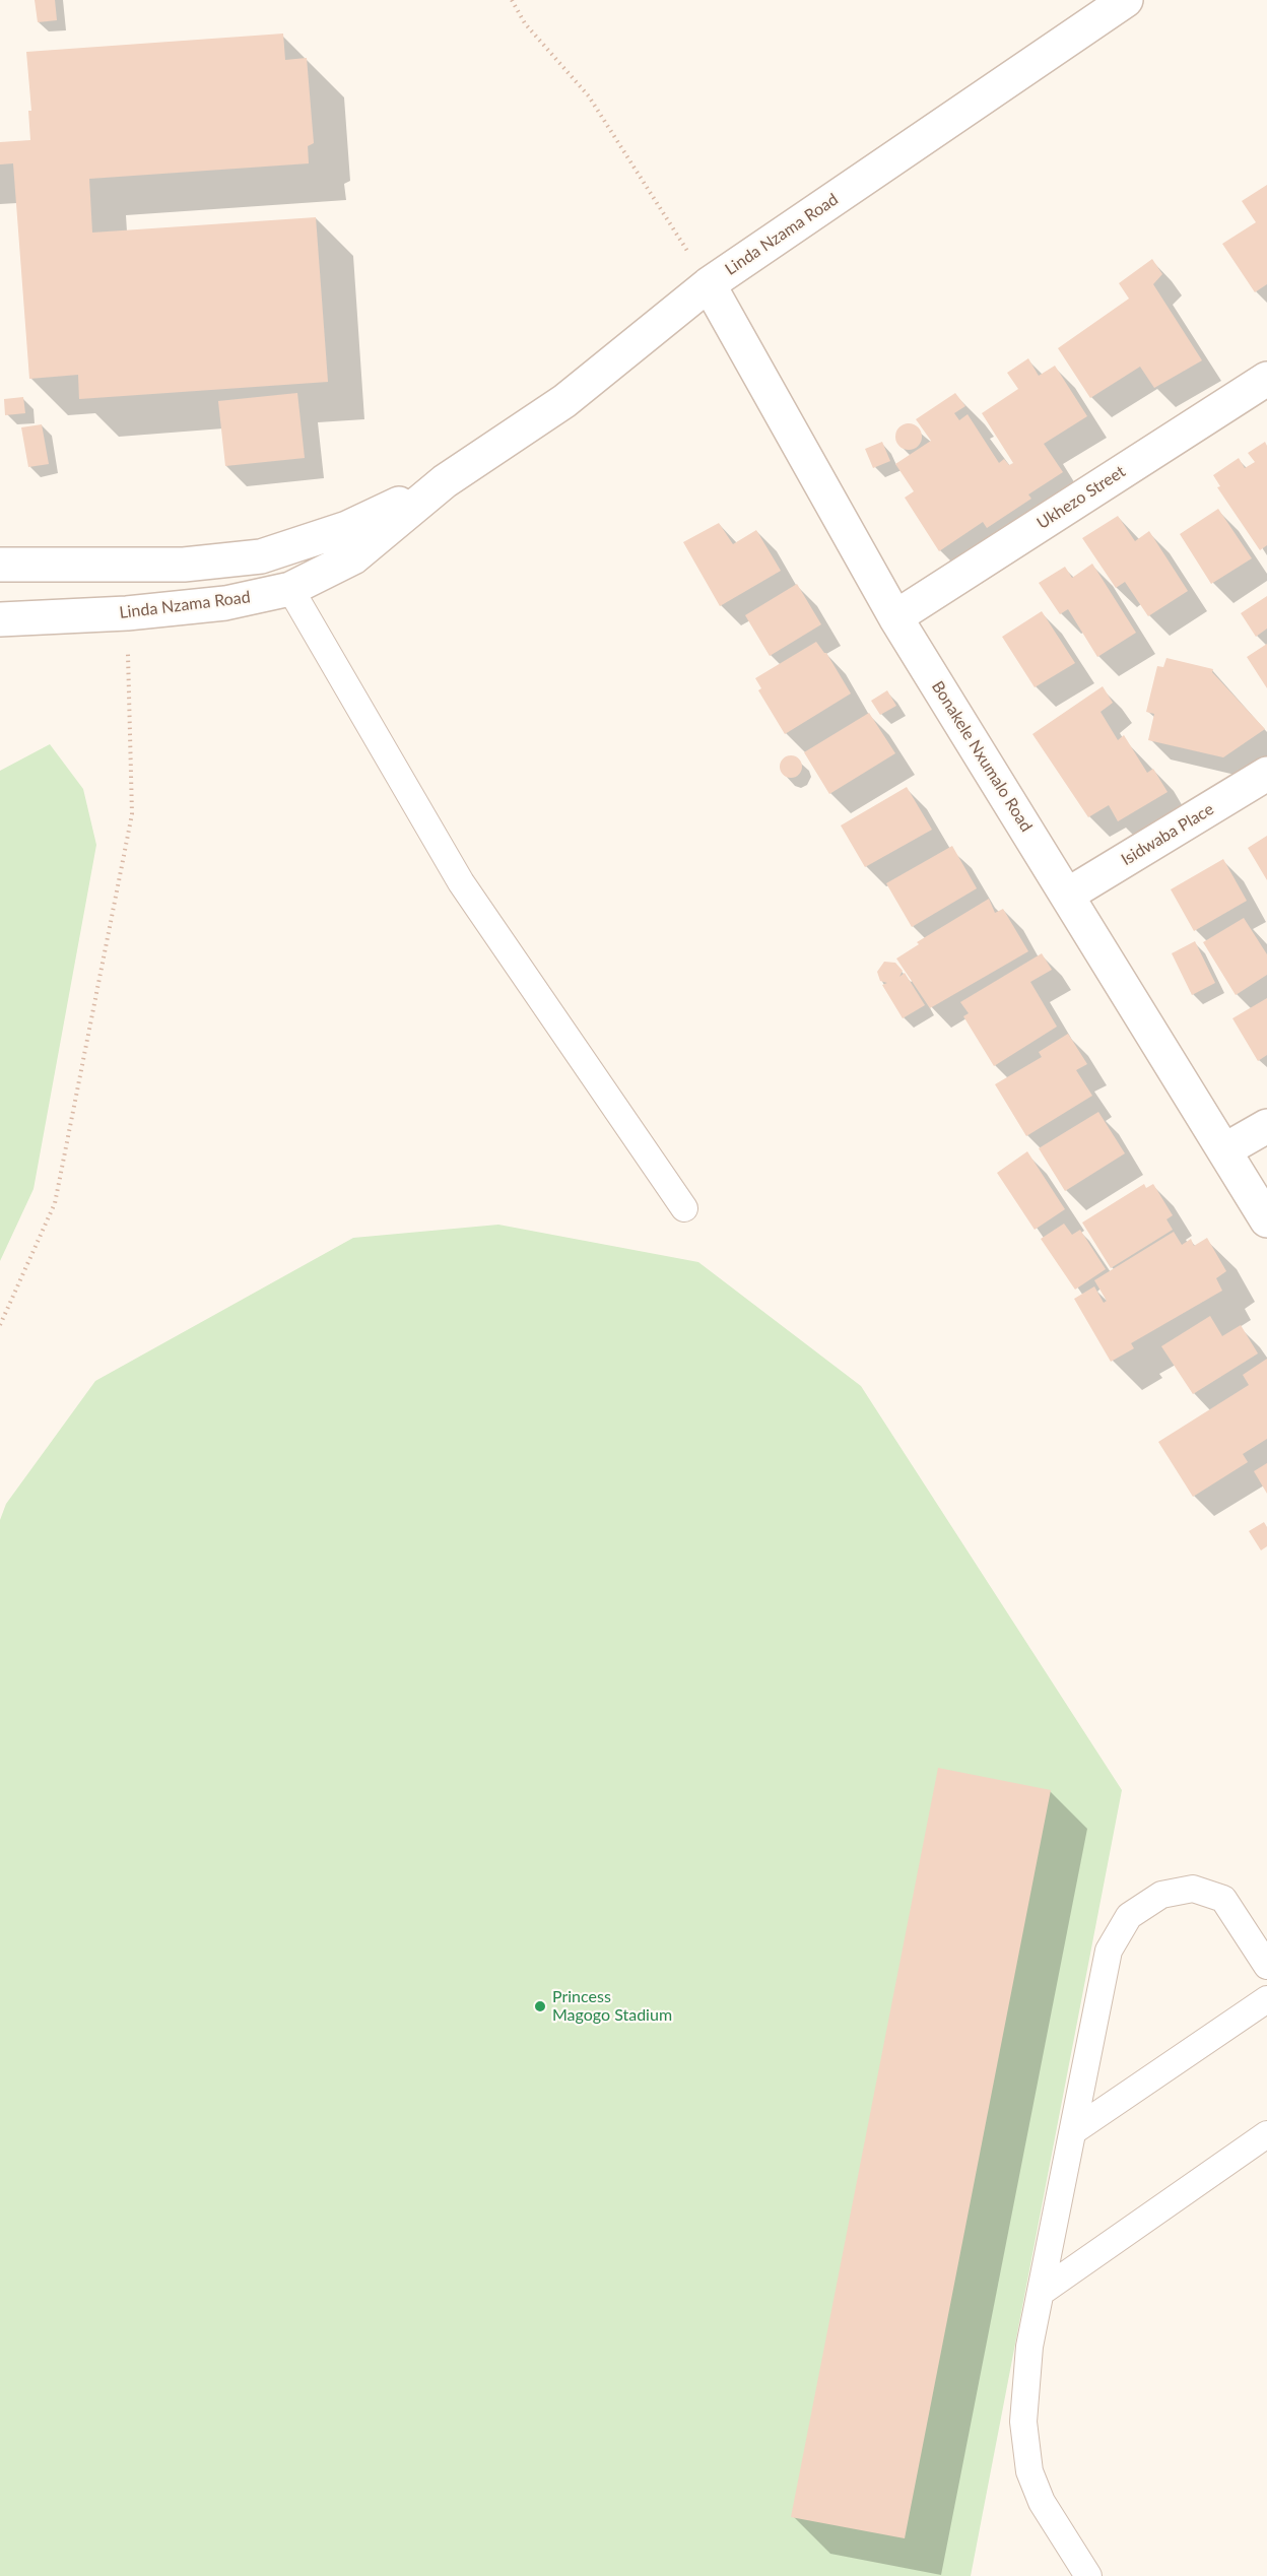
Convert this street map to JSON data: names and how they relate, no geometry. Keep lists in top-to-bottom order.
{
  "streets": {
    "street": [
      "Linda Nzama Road",
      "Ukhezo Street",
      "Bonakele Nxumalo Road",
      "Isidwaba Place"
    ]
  },
  "crossings": [
    ["Linda Nzama Road", "Bonakele Nxumalo Road"],
    ["Ukhezo Street", "Bonakele Nxumalo Road"],
    ["Bonakele Nxumalo Road", "Isidwaba Place"]
  ],
  "places": ["Princess Magogo Stadium"]
}
